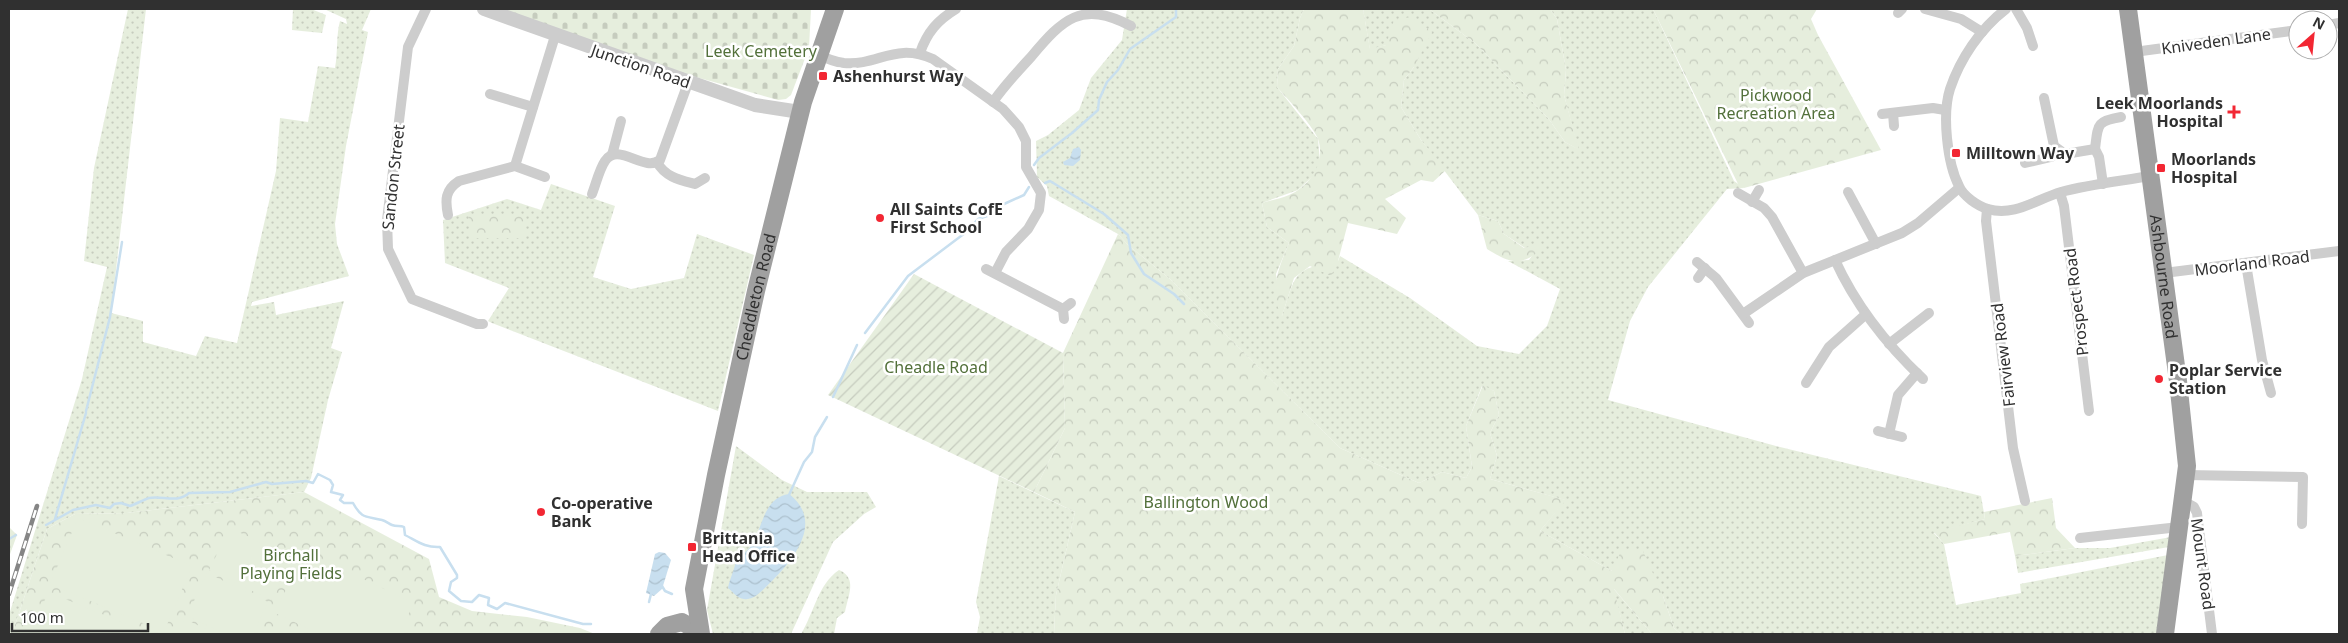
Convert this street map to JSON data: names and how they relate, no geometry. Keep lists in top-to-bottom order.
{
  "streets": {
    "highway": ["Ashbourne Road", "Cheddleton Road"],
    "street": [
      "Kniveden Lane",
      "Junction Road",
      "Sandon Street",
      "Moorland Road",
      "Prospect Road",
      "Fairview Road",
      "Mount Road"
    ]
  },
  "crossings": [
    ["Kniveden Lane", "Ashbourne Road"],
    ["Junction Road", "Cheddleton Road"],
    ["Moorland Road", "Ashbourne Road"],
    ["Ashbourne Road", "Mount Road"]
  ],
  "parks": [
    "Leek Cemetery",
    "Pickwood Recreation Area",
    "Cheadle Road",
    "Ballington Wood",
    "Birchall Playing Fields"
  ],
  "places": {
    "transit": [
      "Ashenhurst Way",
      "Milltown Way",
      "Moorlands Hospital",
      "Brittania Head Office"
    ],
    "health": ["Leek Moorlands Hospital"],
    "other": ["All Saints CofE First School", "Poplar Service Station", "Co-operative Bank"]
  },
  "scale_bar": "100 m",
  "north": "top right"
}
